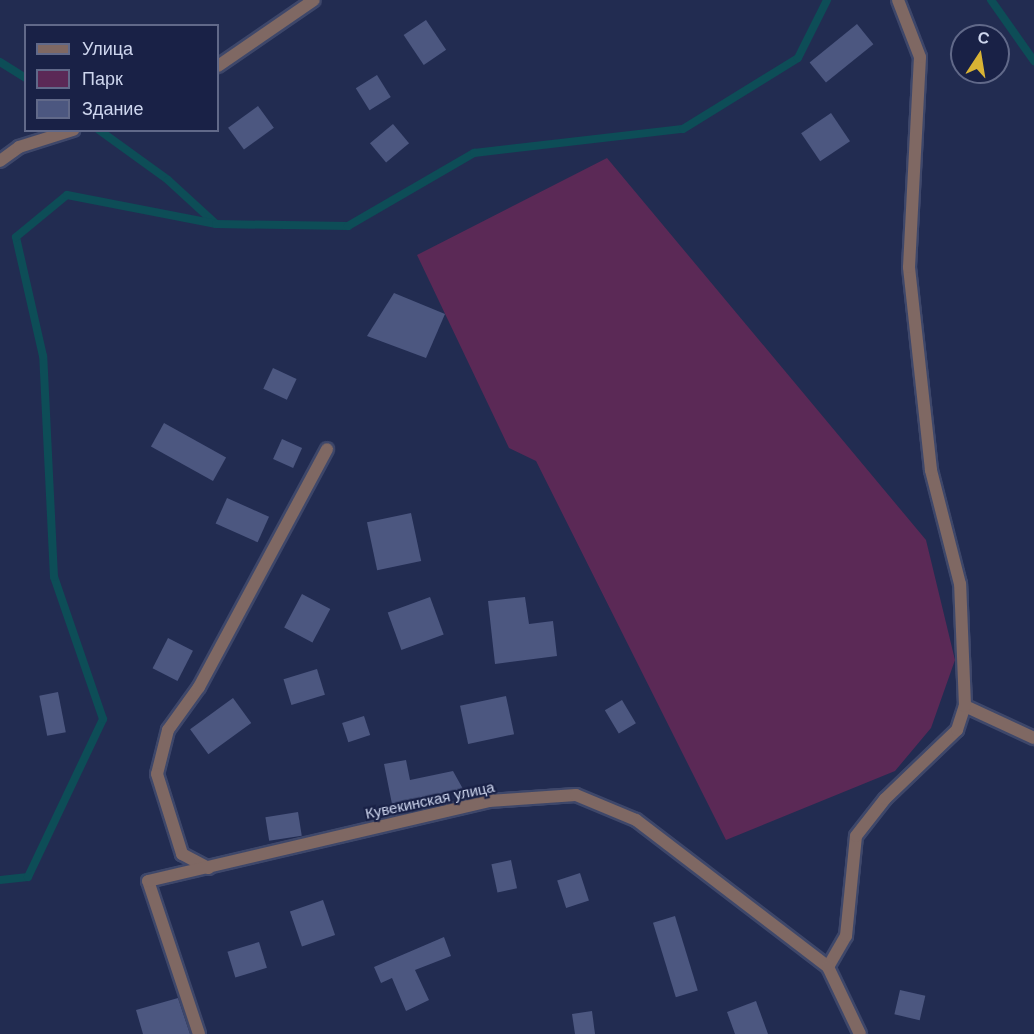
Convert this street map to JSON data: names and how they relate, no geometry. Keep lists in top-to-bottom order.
{
  "streets": {
    "street": ["Кувекинская улица"]
  },
  "legend": ["Улица", "Парк", "Здание"],
  "north": "top"
}
